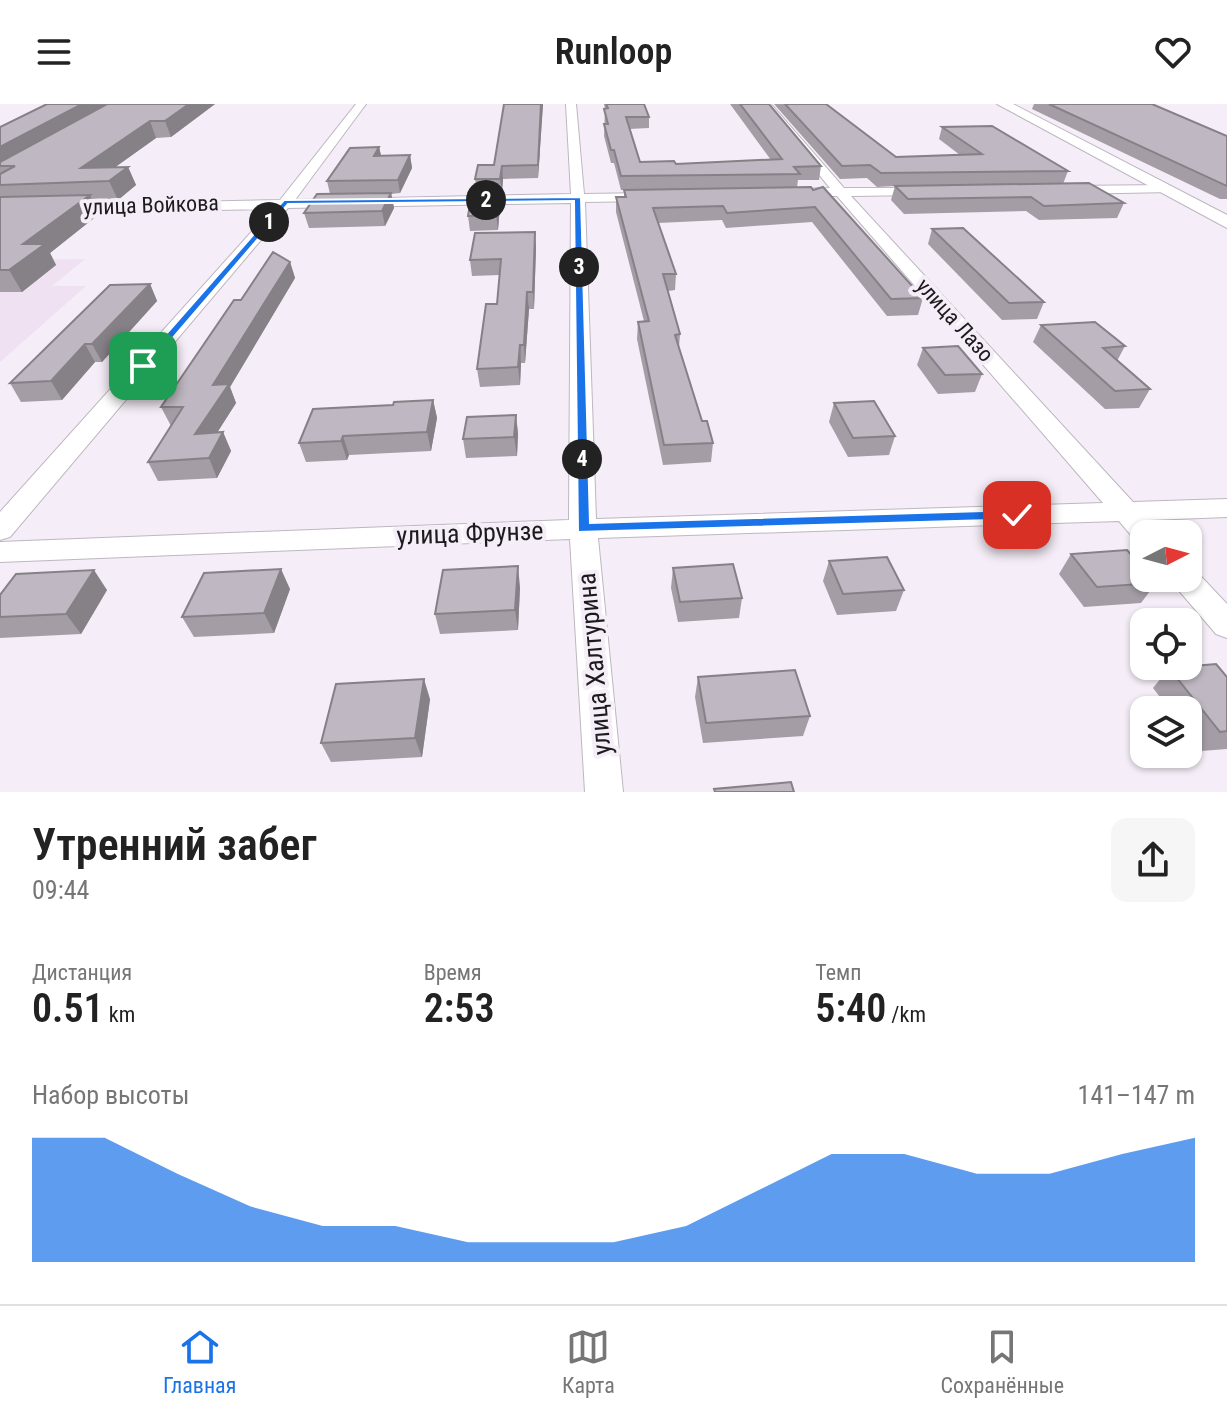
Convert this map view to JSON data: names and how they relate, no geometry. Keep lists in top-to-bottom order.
{
  "streets": {
    "street": [
      "улица Войкова",
      "улица Лазо",
      "улица Фрунзе",
      "улица Халтурина"
    ]
  },
  "crossings": [
    ["улица Войкова", "улица Халтурина"],
    ["улица Лазо", "улица Фрунзе"],
    ["улица Фрунзе", "улица Халтурина"]
  ],
  "north": "right",
  "page": {
    "header": "Runloop",
    "pins": [
      "2",
      "1",
      "3",
      "4"
    ],
    "heading": ["Утренний забег", "09:44"],
    "stats": [
      ["Дистанция", "0.51 km"],
      ["Время", "2:53"],
      ["Темп", "5:40 /km"]
    ],
    "chart": ["Набор высоты", "141–147 m"],
    "tabs": ["Главная", "Карта", "Сохранённые"]
  }
}
